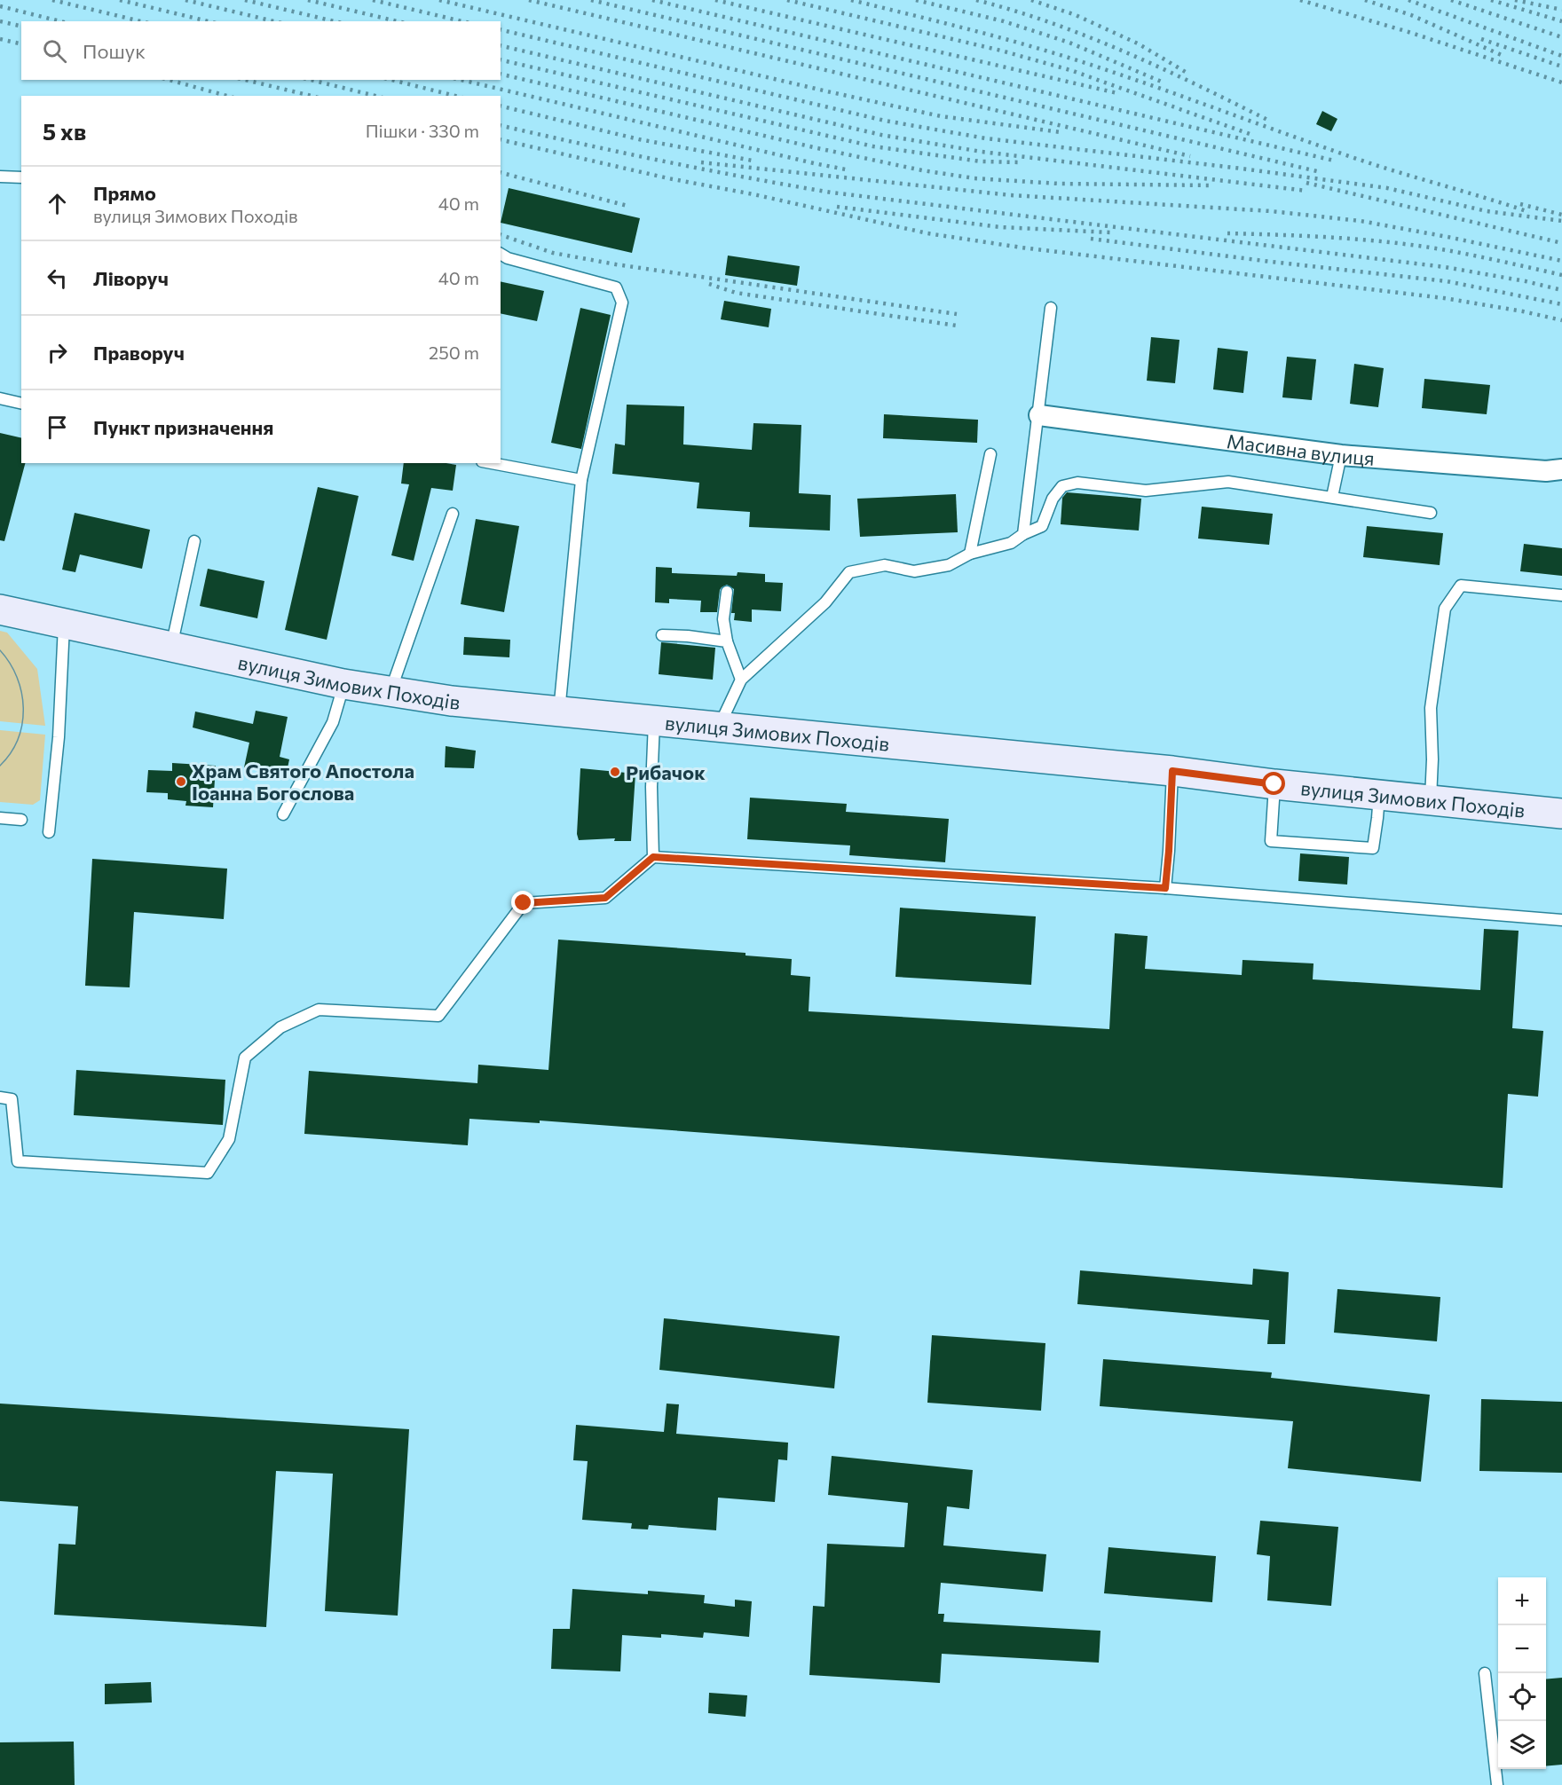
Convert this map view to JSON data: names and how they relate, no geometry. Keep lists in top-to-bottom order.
{
  "streets": {
    "main road": ["вулиця Зимових Походів"],
    "street": ["Масивна вулиця"]
  },
  "places": ["Рибачок", "Храм Святого Апостола Іоанна Богослова"],
  "page": {
    "search": "Пошук",
    "heading": ["5 хв", "Пішки · 330 m"],
    "list": [
      ["Прямо", "вулиця Зимових Походів", "40 m"],
      ["Ліворуч", "40 m"],
      ["Праворуч", "250 m"],
      "Пункт призначення"
    ],
    "map_buttons": ["+", "−"]
  }
}
